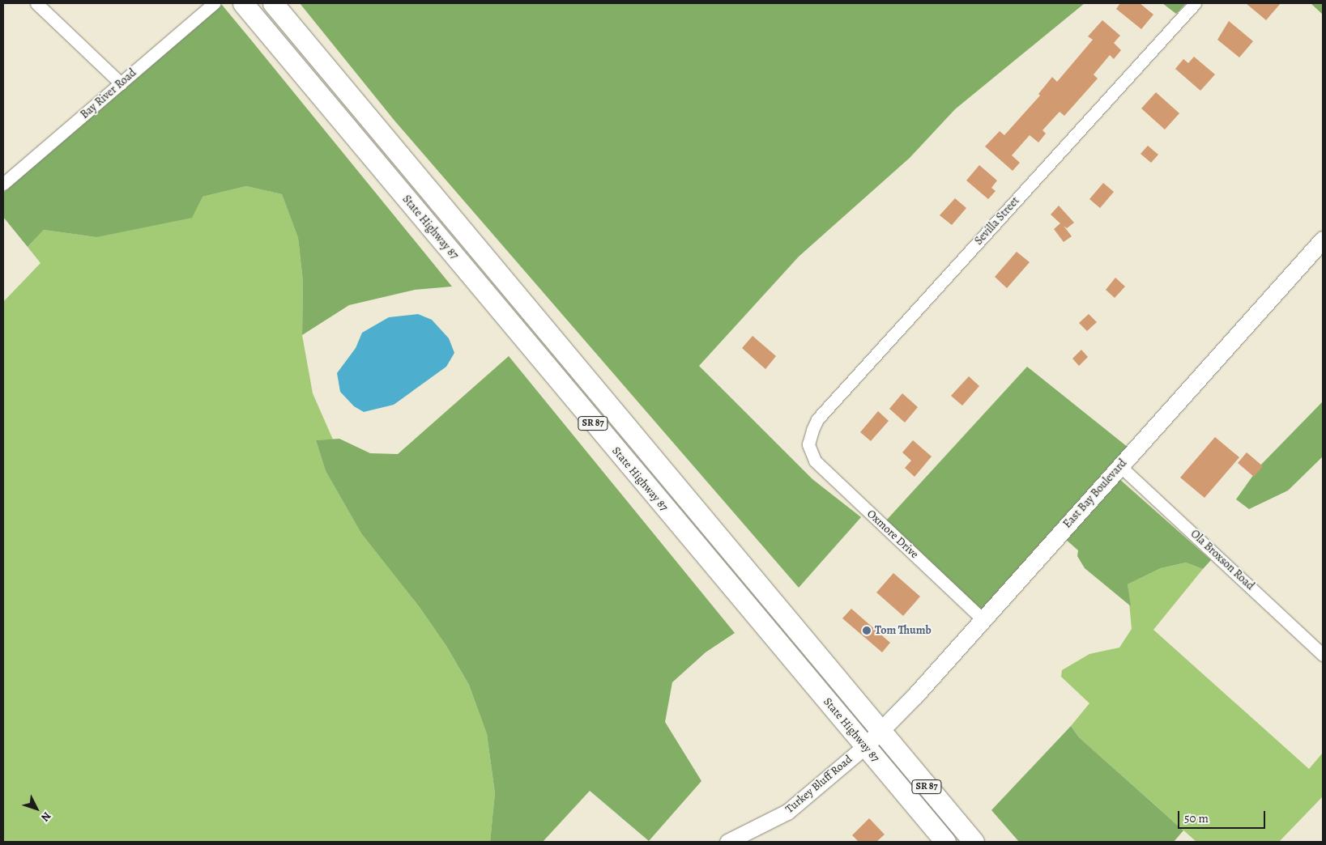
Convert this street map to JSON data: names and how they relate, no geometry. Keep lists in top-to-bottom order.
{
  "streets": {
    "highway": ["State Highway 87", "SR 87"],
    "main road": ["East Bay Boulevard"],
    "street": [
      "Bay River Road",
      "Sevilla Street",
      "Oxmore Drive",
      "Ola Broxson Road",
      "Turkey Bluff Road"
    ]
  },
  "crossings": [
    ["Sevilla Street", "Oxmore Drive"],
    ["State Highway 87", "East Bay Boulevard"],
    ["State Highway 87", "Turkey Bluff Road"],
    ["SR 87", "East Bay Boulevard"],
    ["East Bay Boulevard", "Oxmore Drive"],
    ["East Bay Boulevard", "Ola Broxson Road"],
    ["East Bay Boulevard", "Turkey Bluff Road"]
  ],
  "places": ["Tom Thumb"],
  "scale_bar": "50 m",
  "north": "bottom right"
}
